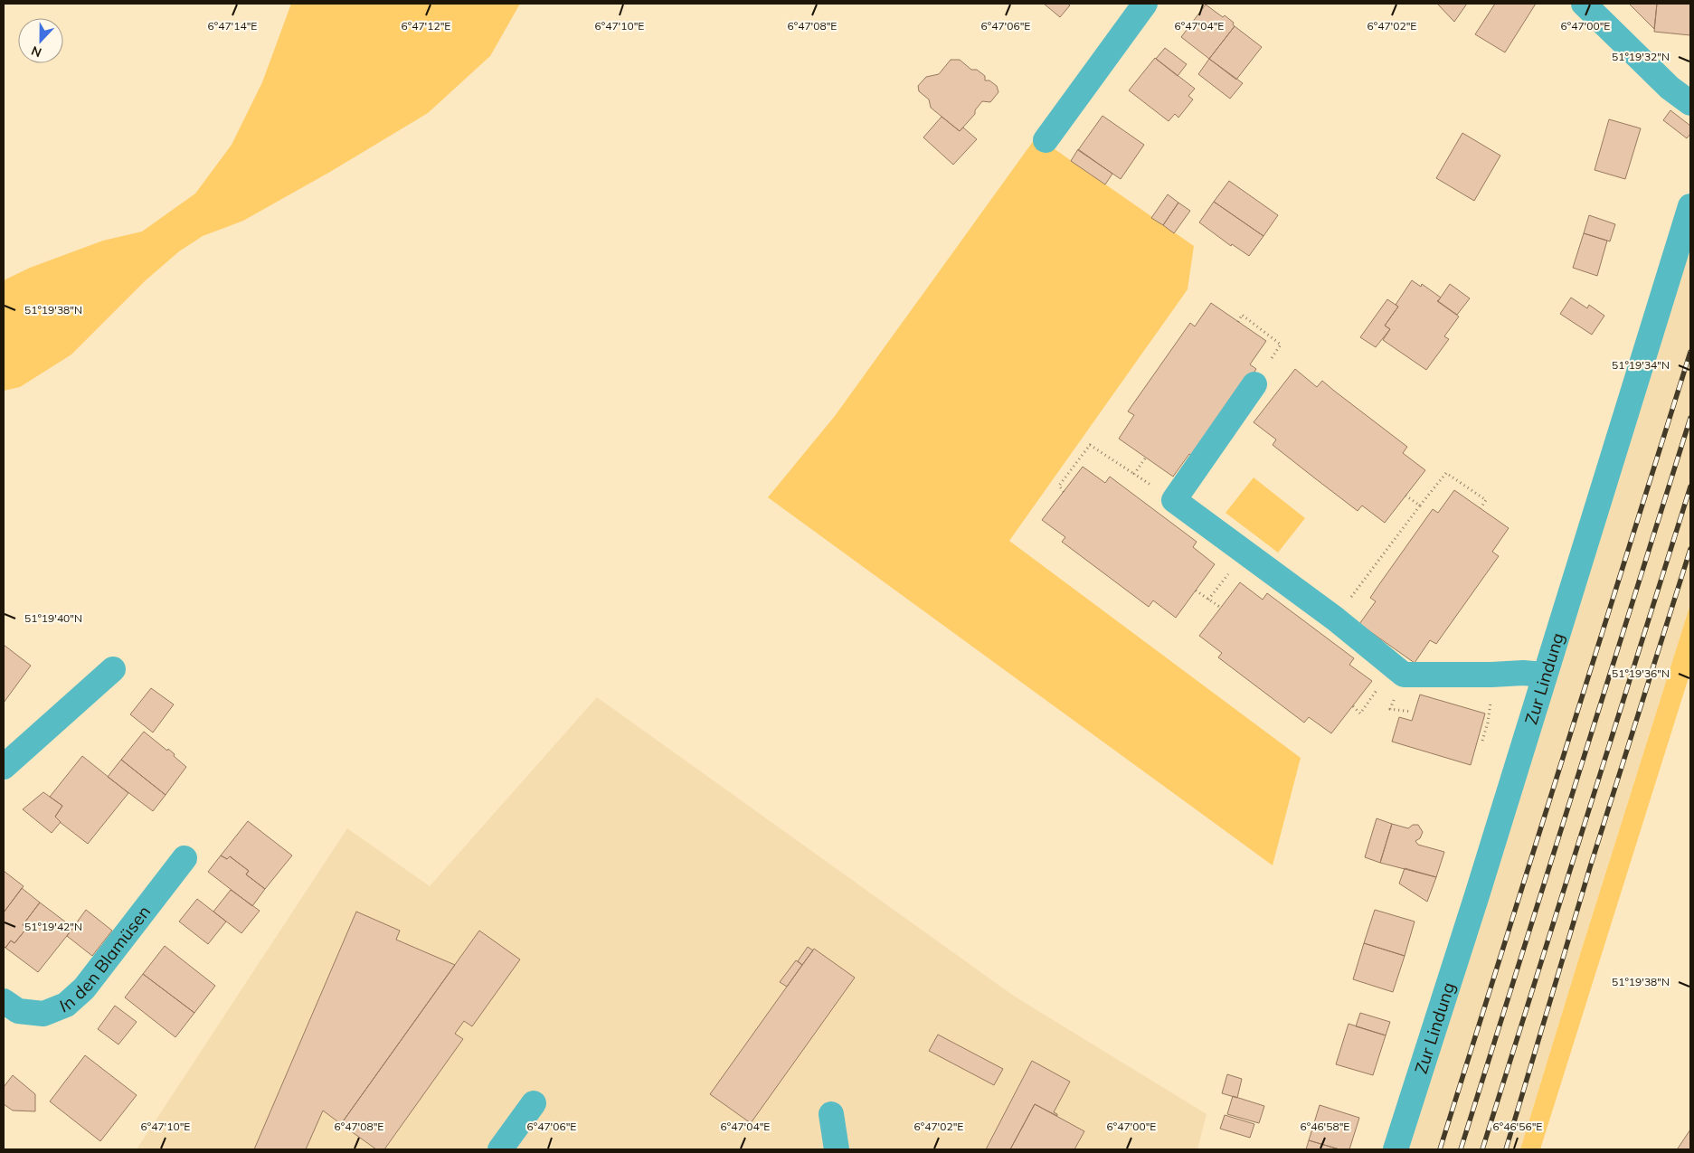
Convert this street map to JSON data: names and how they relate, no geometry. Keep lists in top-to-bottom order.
{
  "streets": {
    "street": ["Zur Lindung", "In den Blamüsen"]
  },
  "north": "bottom",
  "coordinates": [
    "6°47'14\"E",
    "6°47'08\"E",
    "6°47'06\"E",
    "6°47'00\"E",
    "6°47'12\"E",
    "6°47'10\"E",
    "6°47'04\"E",
    "6°47'02\"E",
    "51°19'32\"N",
    "51°19'38\"N",
    "51°19'34\"N",
    "51°19'40\"N",
    "51°19'36\"N",
    "51°19'42\"N",
    "6°46'58\"E",
    "6°46'56\"E"
  ]
}
